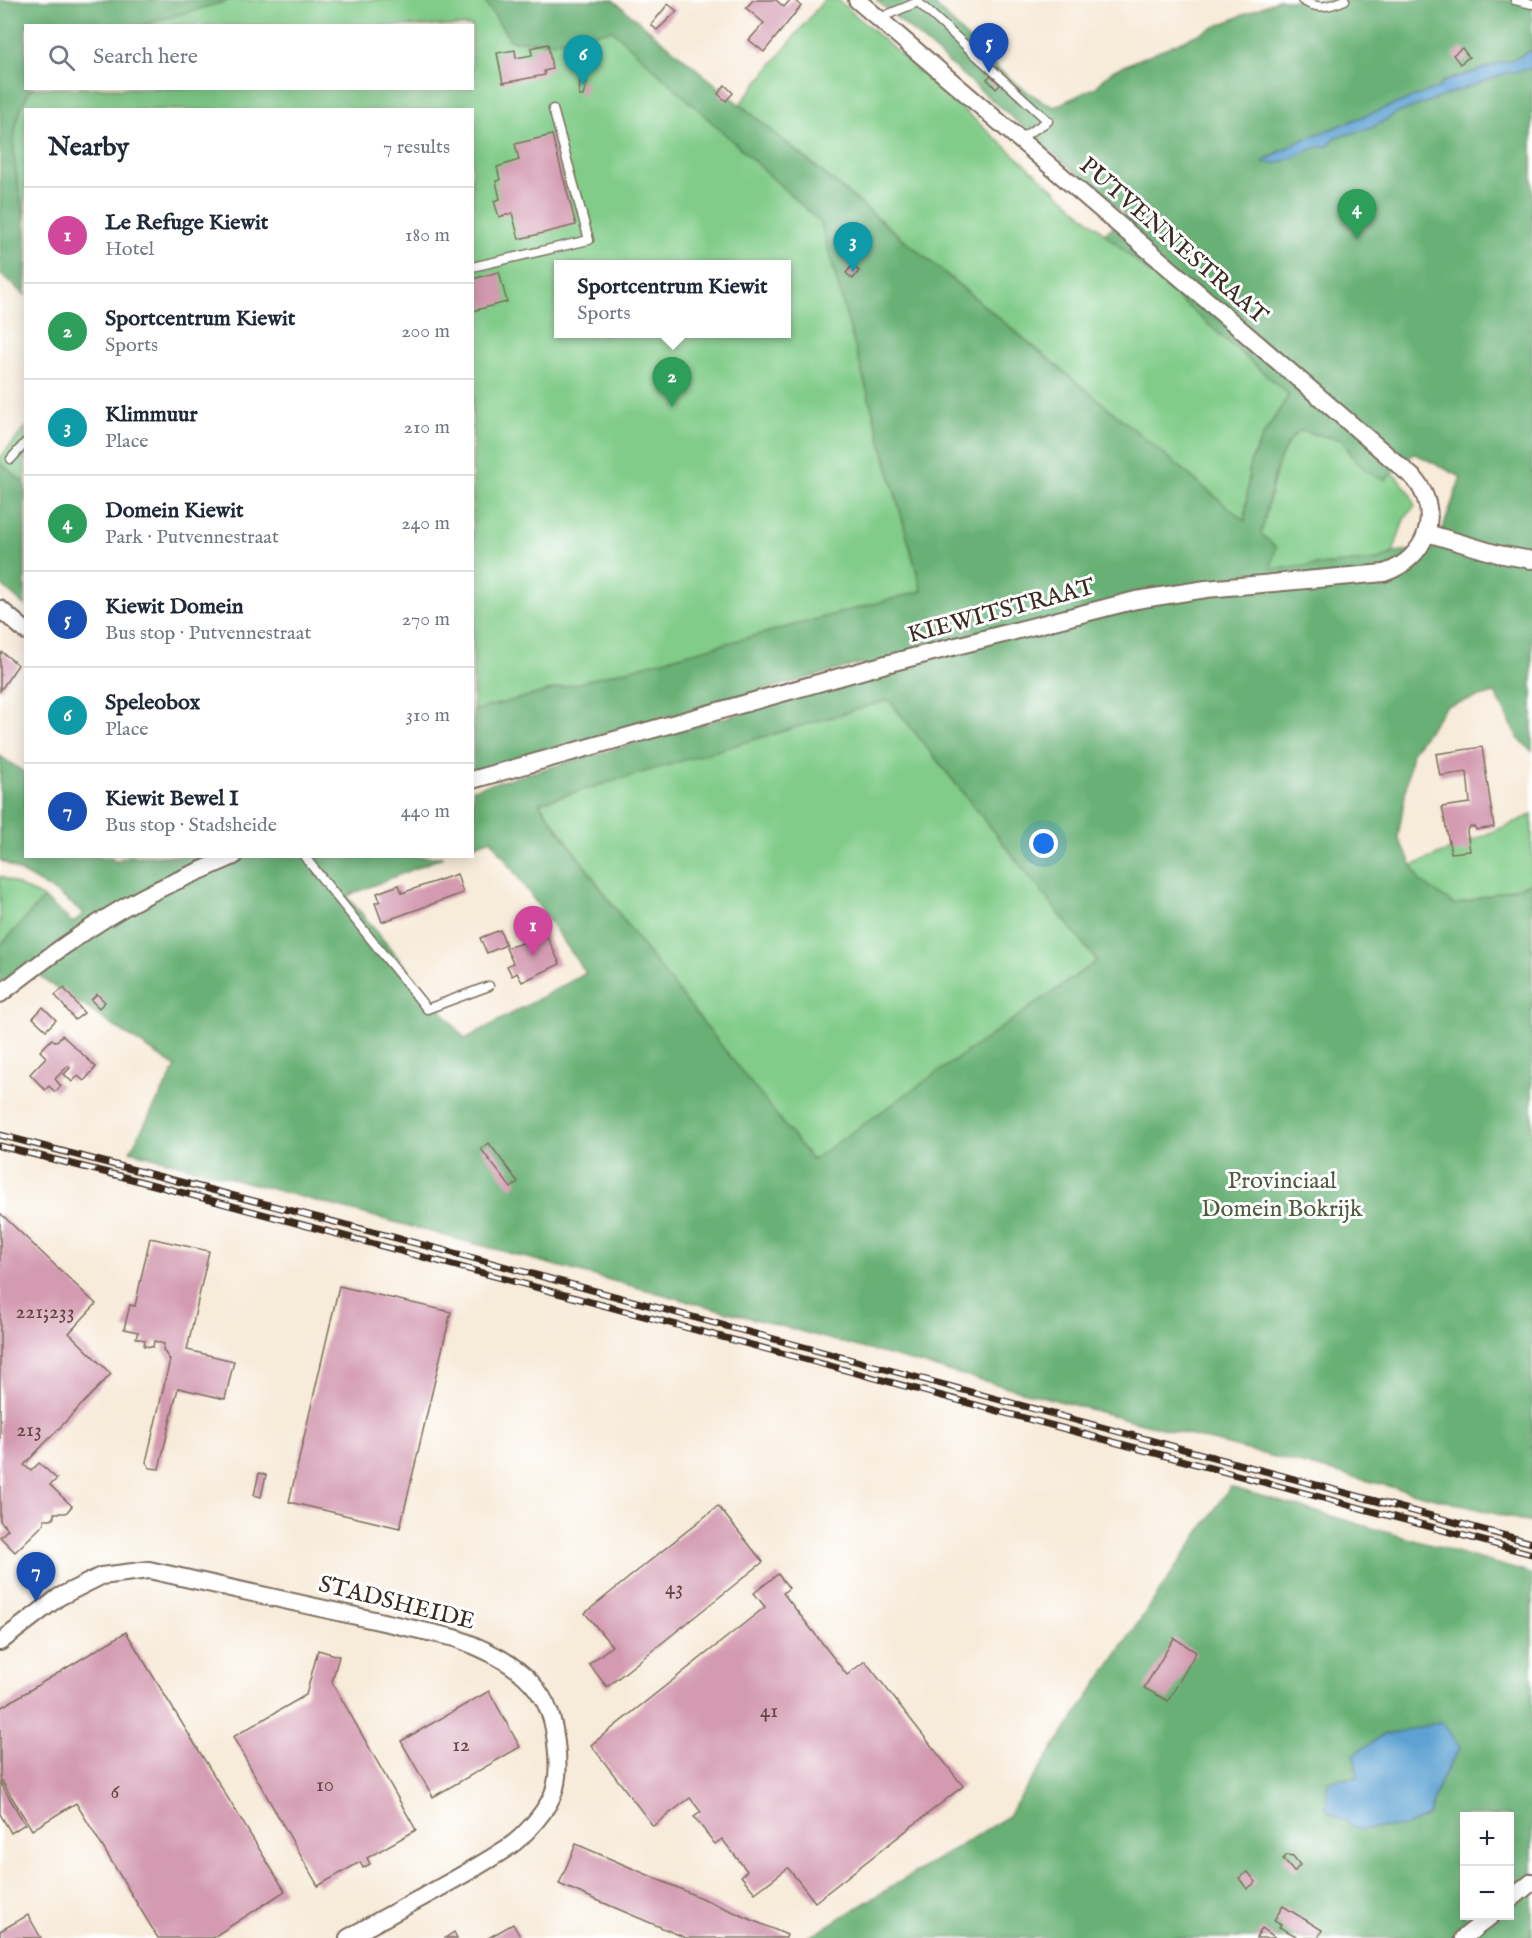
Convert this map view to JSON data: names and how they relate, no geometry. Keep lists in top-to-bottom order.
{
  "streets": {
    "street": ["PUTVENNESTRAAT", "KIEWITSTRAAT", "STADSHEIDE"]
  },
  "crossings": [
    ["PUTVENNESTRAAT", "KIEWITSTRAAT"]
  ],
  "parks": ["Provinciaal Domein Bokrijk"],
  "house_numbers": [
    "221;233",
    "213",
    "43",
    "41",
    "12",
    "10",
    "6"
  ],
  "page": {
    "pins": [
      "5",
      "6",
      "4",
      "3",
      "2",
      "1",
      "7"
    ],
    "search": "Search here",
    "heading": ["Nearby", "7 results"],
    "list": [
      {
        "mark": "1",
        "name": "Le Refuge Kiewit",
        "note": "Hotel",
        "value": "180 m"
      },
      {
        "mark": "2",
        "name": "Sportcentrum Kiewit",
        "note": "Sports",
        "value": "200 m"
      },
      {
        "mark": "3",
        "name": "Klimmuur",
        "note": "Place",
        "value": "210 m"
      },
      {
        "mark": "4",
        "name": "Domein Kiewit",
        "note": "Park · Putvennestraat",
        "value": "240 m"
      },
      {
        "mark": "5",
        "name": "Kiewit Domein",
        "note": "Bus stop · Putvennestraat",
        "value": "270 m"
      },
      {
        "mark": "6",
        "name": "Speleobox",
        "note": "Place",
        "value": "310 m"
      },
      {
        "mark": "7",
        "name": "Kiewit Bewel I",
        "note": "Bus stop · Stadsheide",
        "value": "440 m"
      }
    ],
    "popup": ["Sportcentrum Kiewit", "Sports"],
    "map_buttons": ["+", "−"]
  }
}
